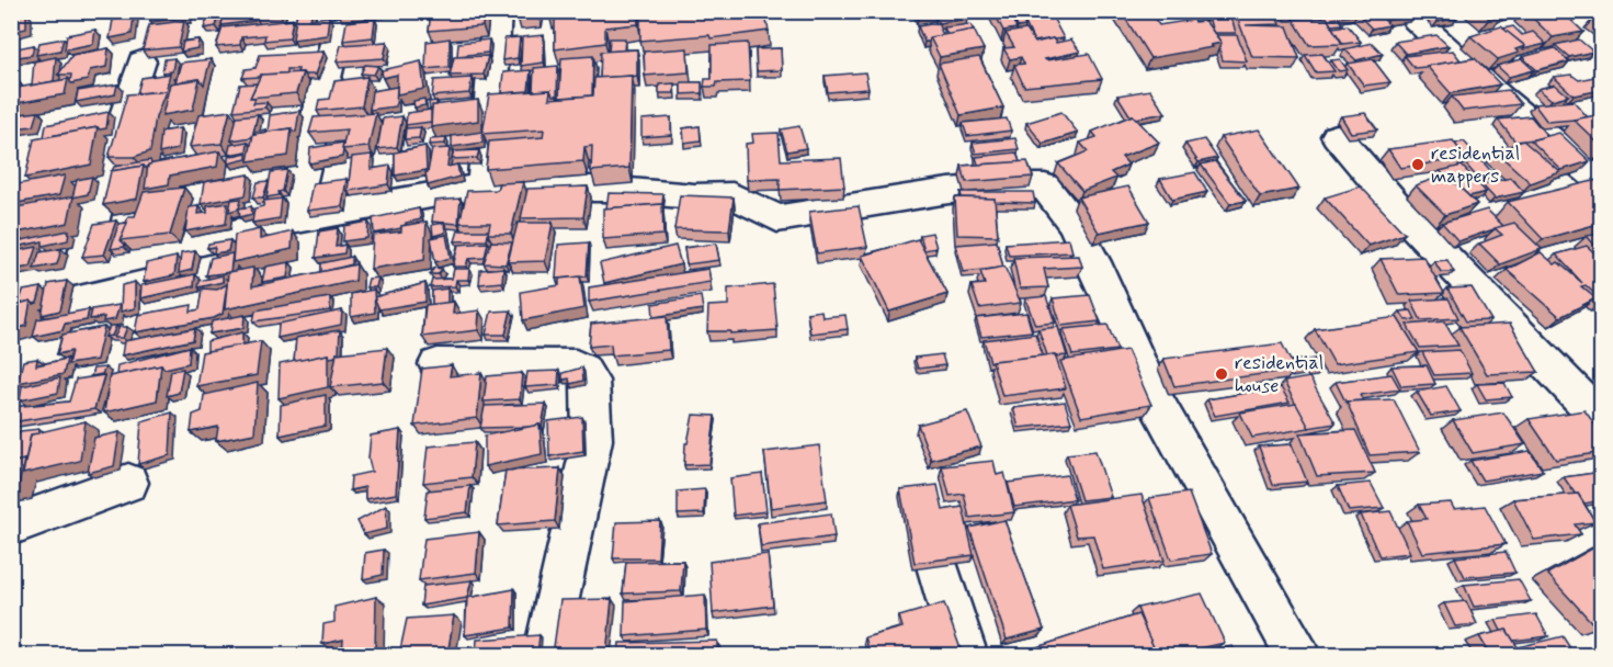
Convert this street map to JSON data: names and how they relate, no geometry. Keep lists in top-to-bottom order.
{
  "places": ["residential mappers", "residential house"]
}
